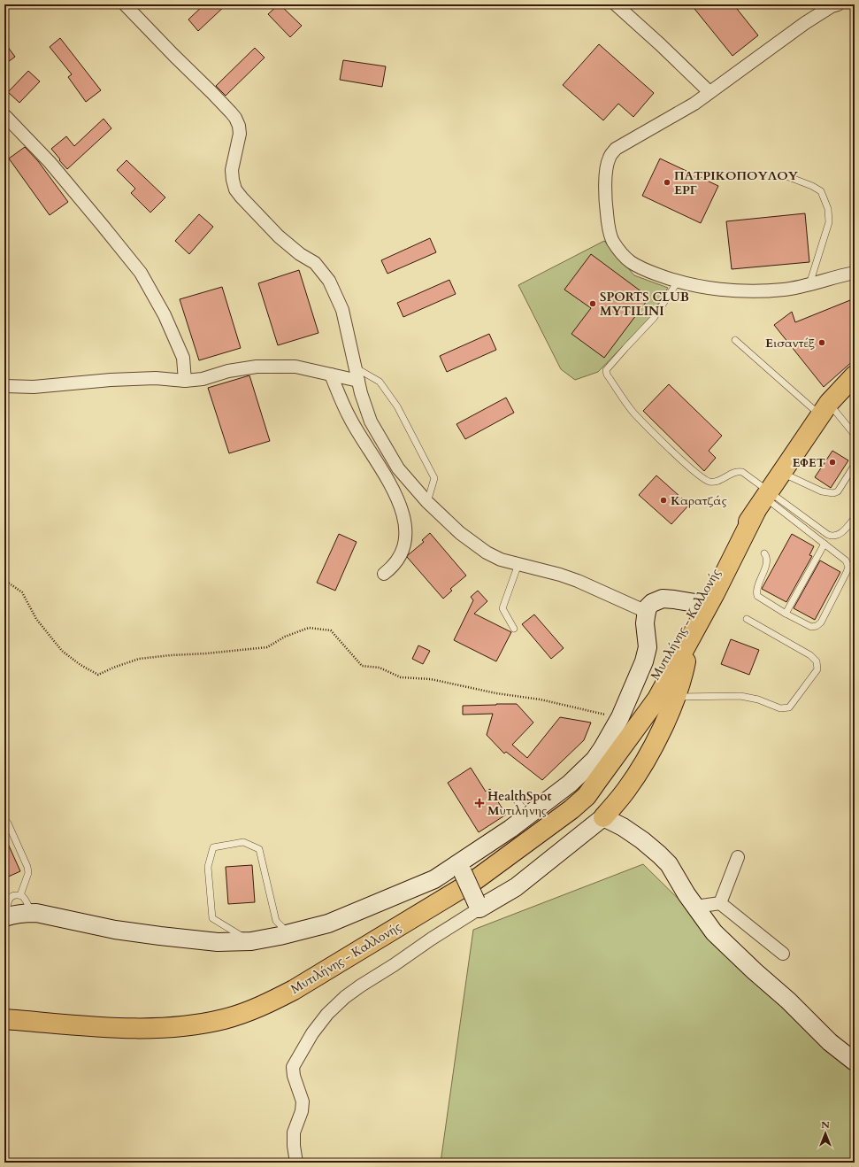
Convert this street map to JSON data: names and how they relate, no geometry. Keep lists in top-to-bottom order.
{
  "streets": {
    "main road": ["Μυτιλήνης - Καλλονής"]
  },
  "places": {
    "other": [
      "ΠΑΤΡΙΚΟΠΟΥΛΟΥ ΕΡΓ",
      "SPORTS CLUB MYTILINI",
      "Εισαντέξ",
      "ΕΦΕΤ",
      "Καρατζάς"
    ],
    "health": ["HealthSpot Μυτιλήνης"]
  },
  "north": "top"
}
